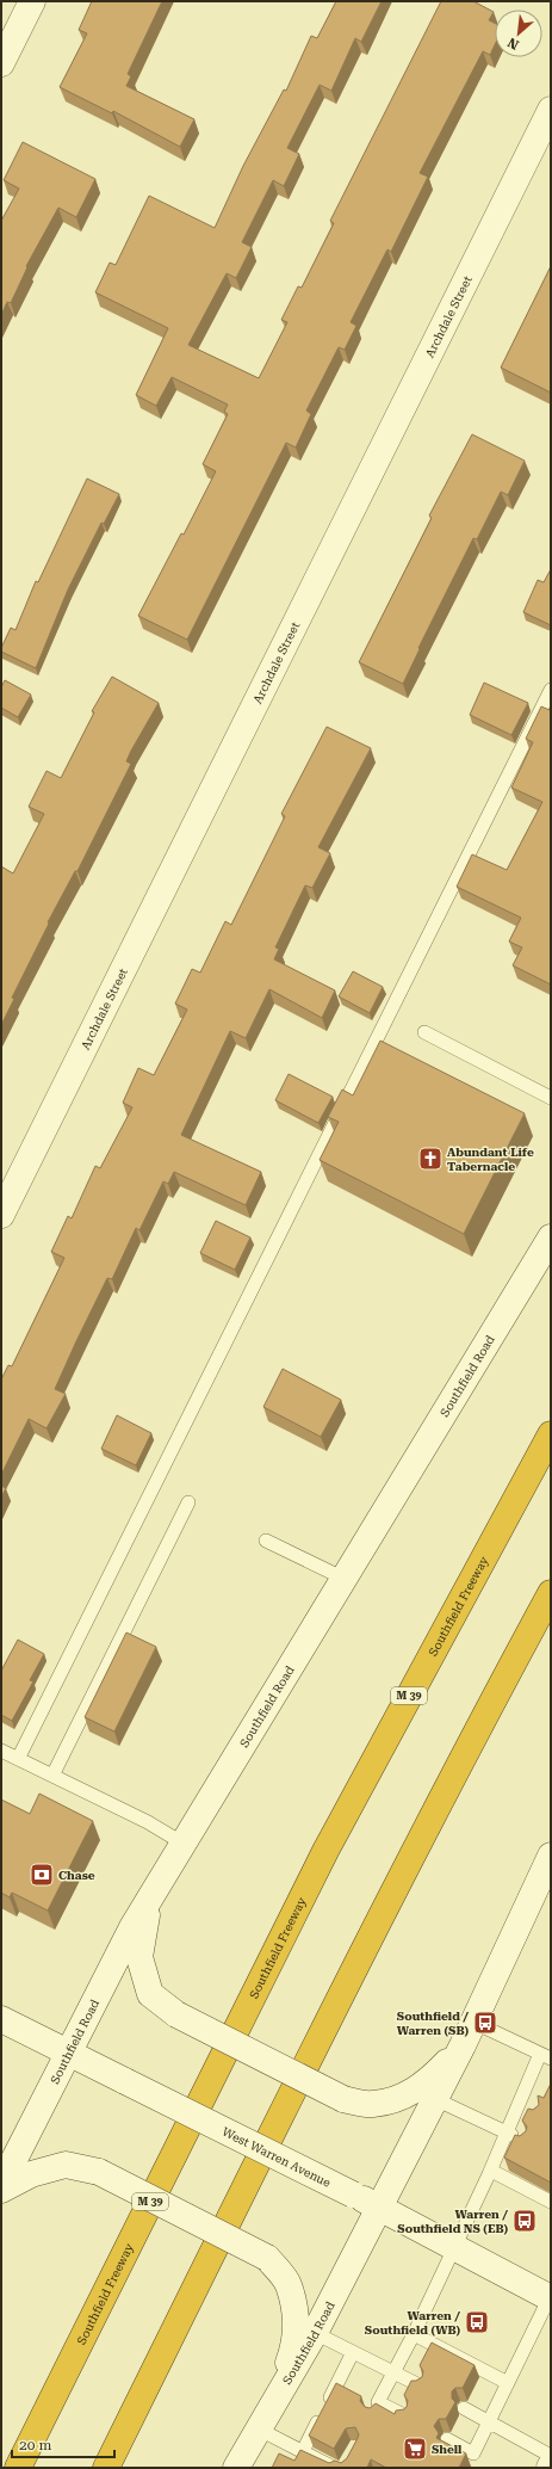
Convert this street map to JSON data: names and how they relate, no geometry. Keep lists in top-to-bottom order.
{
  "streets": {
    "highway": ["Southfield Freeway", "M 39"],
    "main road": ["Archdale Street", "Southfield Road", "West Warren Avenue"]
  },
  "crossings": [
    ["Southfield Road", "West Warren Avenue"]
  ],
  "places": {
    "church": ["Abundant Life Tabernacle"],
    "bank": ["Chase"],
    "bus stop": ["Southfield / Warren (SB)", "Warren / Southfield NS (EB)", "Warren / Southfield (WB)"],
    "supermarket": ["Shell"]
  },
  "scale_bar": "20 m",
  "north": "bottom left"
}
